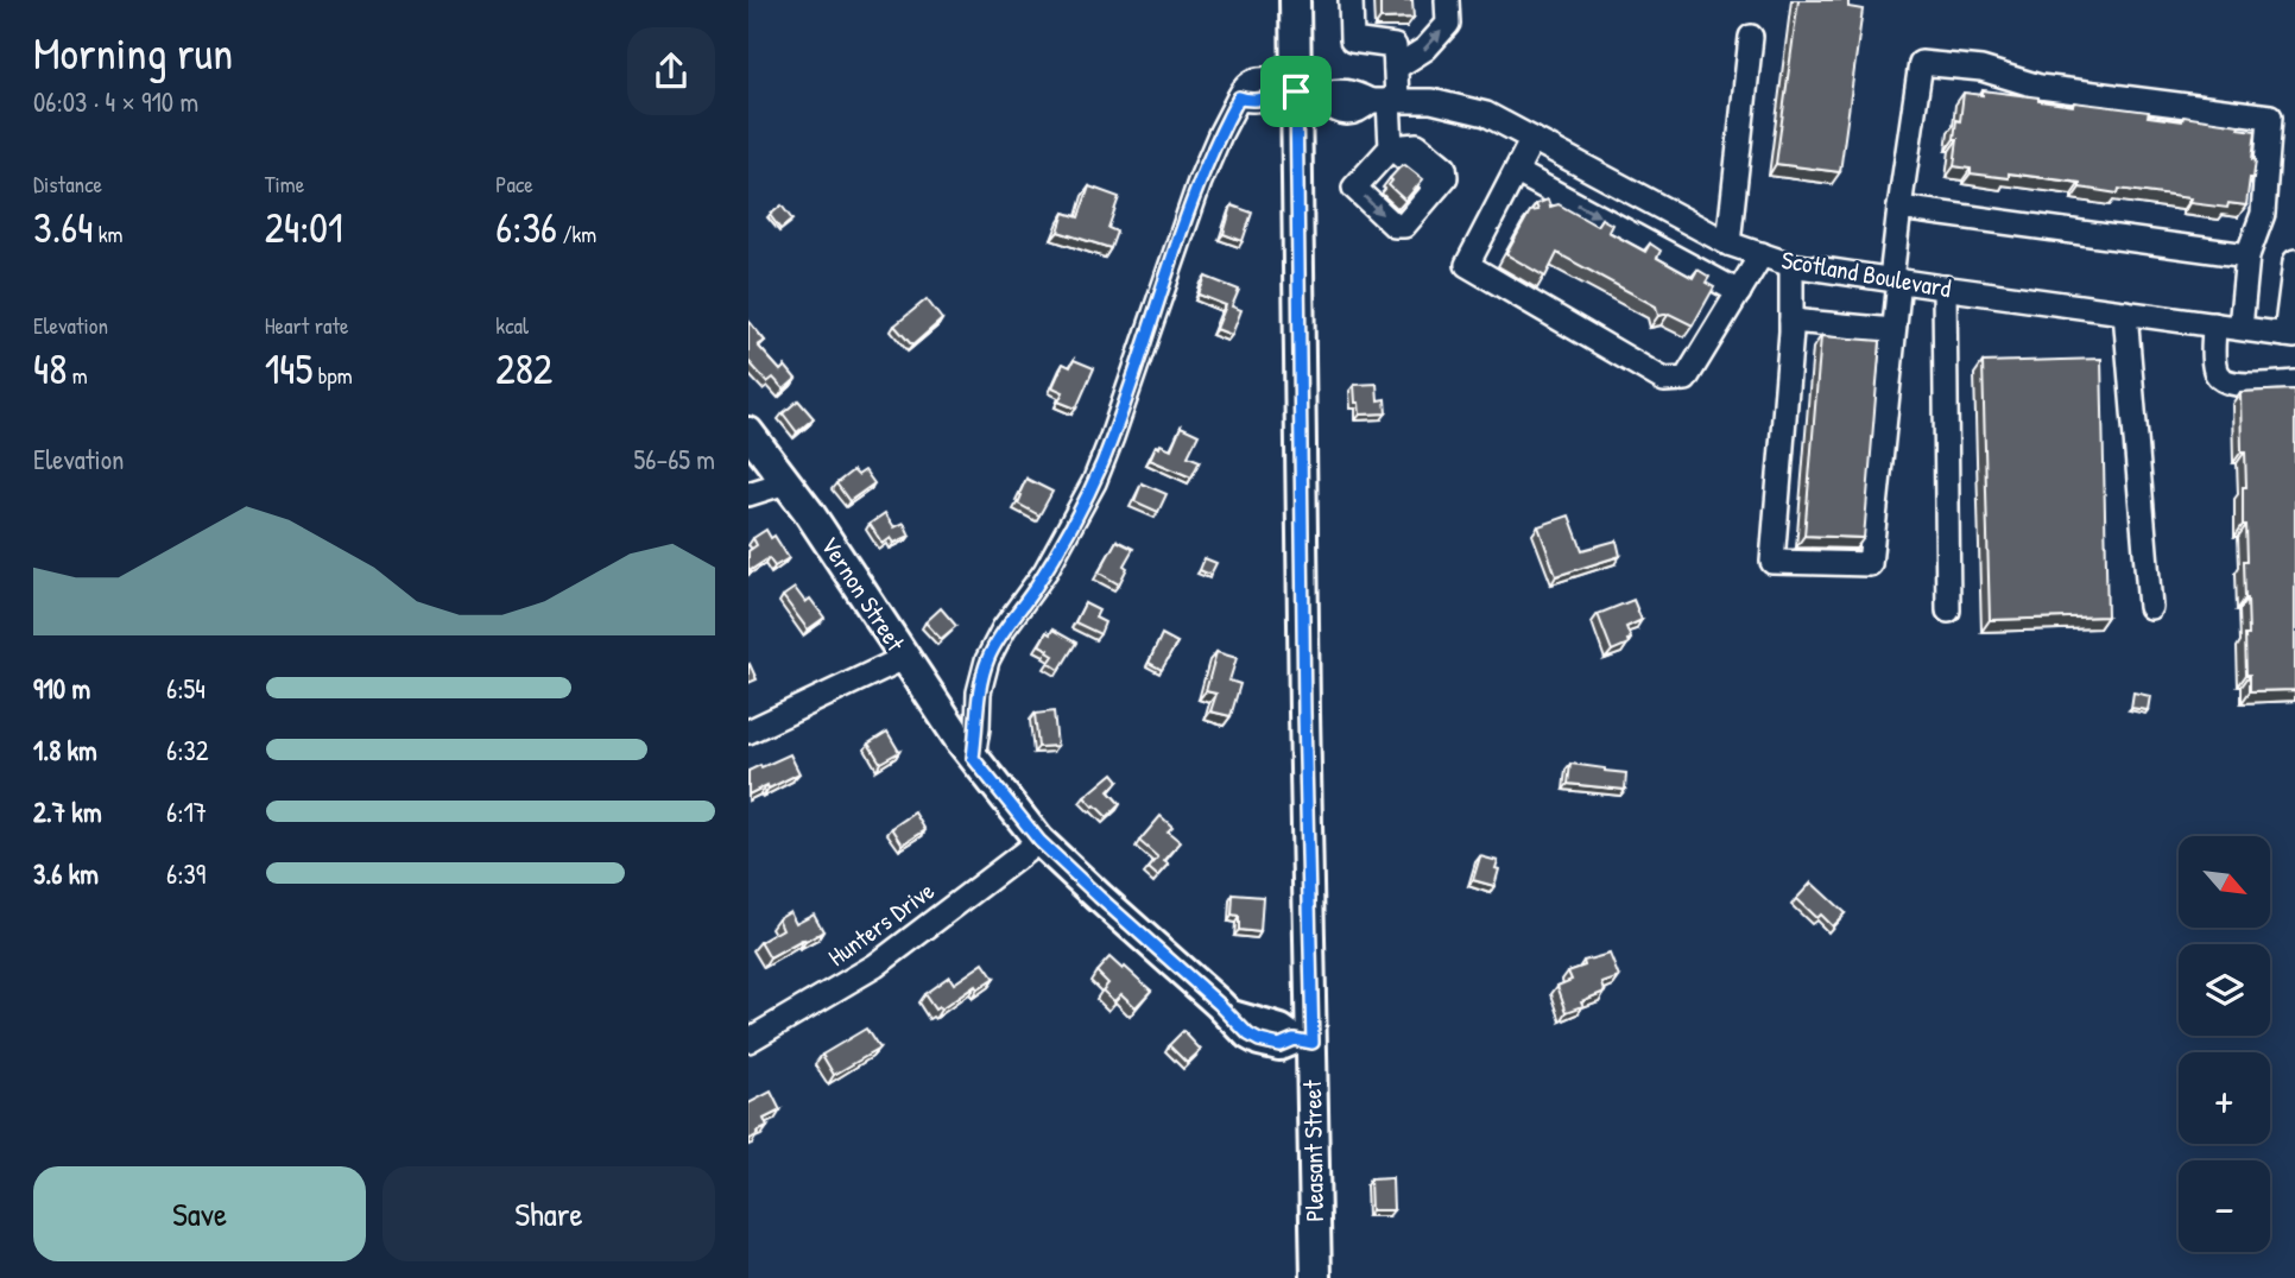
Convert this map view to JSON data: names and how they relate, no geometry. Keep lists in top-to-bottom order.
{
  "streets": {
    "main road": ["Vernon Street", "Pleasant Street"],
    "street": ["Scotland Boulevard", "Hunters Drive"]
  },
  "north": "bottom right",
  "page": {
    "heading": ["Morning run", "06:03 · 4 × 910 m"],
    "stats": [
      ["Distance", "3.64 km"],
      ["Time", "24:01"],
      ["Pace", "6:36 /km"],
      ["Elevation", "48 m"],
      ["Heart rate", "145 bpm"],
      ["kcal", "282"]
    ],
    "chart": ["Elevation", "56–65 m"],
    "list": [
      {
        "name": "910 m",
        "note": "6:54"
      },
      {
        "name": "1.8 km",
        "note": "6:32"
      },
      {
        "name": "2.7 km",
        "note": "6:17"
      },
      {
        "name": "3.6 km",
        "note": "6:39"
      }
    ],
    "map_buttons": ["+", "−"],
    "buttons": ["Save", "Share"]
  }
}
